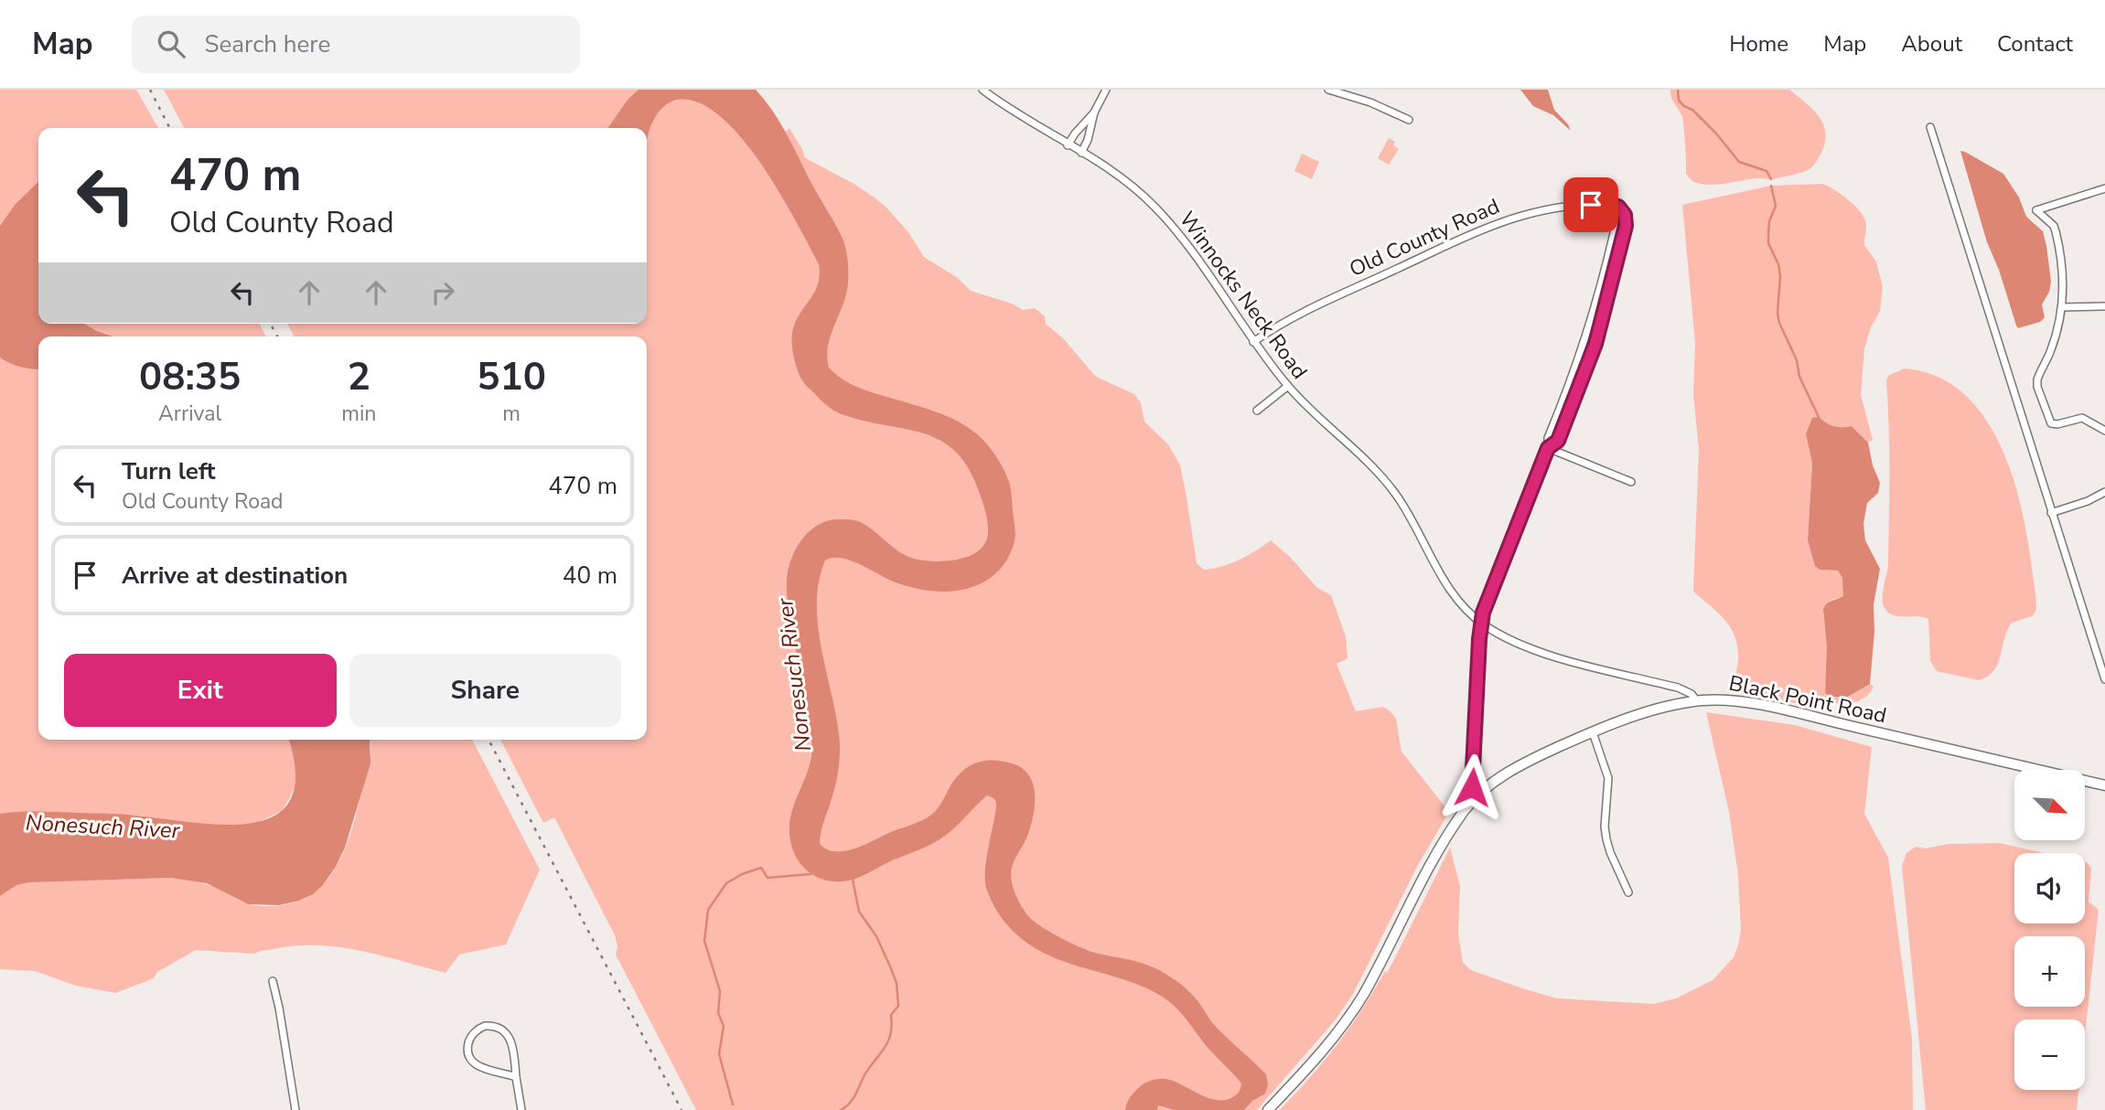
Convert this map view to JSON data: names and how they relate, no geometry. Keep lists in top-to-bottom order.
{
  "streets": {
    "main road": ["Black Point Road"],
    "street": ["Old County Road", "Winnocks Neck Road"]
  },
  "crossings": [
    ["Old County Road", "Winnocks Neck Road"],
    ["Winnocks Neck Road", "Black Point Road"]
  ],
  "water": ["Nonesuch River"],
  "north": "bottom right",
  "page": {
    "header": "Map",
    "search": "Search here",
    "nav": [
      "Home",
      "Map",
      "About",
      "Contact"
    ],
    "turn": ["470 m", "Old County Road"],
    "eta": [
      "08:35",
      "Arrival",
      "2",
      "min",
      "510",
      "m"
    ],
    "list": [
      {
        "name": "Turn left",
        "note": "Old County Road",
        "value": "470 m"
      },
      {
        "name": "Arrive at destination",
        "value": "40 m"
      }
    ],
    "buttons": ["Exit", "Share"],
    "map_buttons": ["+", "−"]
  }
}
